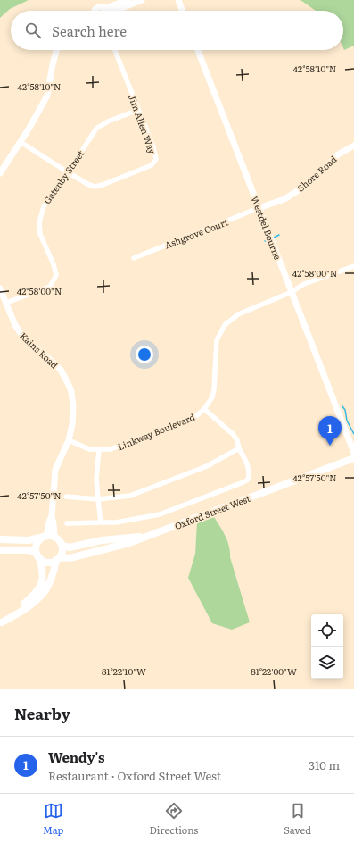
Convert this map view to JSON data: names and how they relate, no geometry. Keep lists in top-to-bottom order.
{
  "streets": {
    "main road": ["Oxford Street West"],
    "street": [
      "Jim Allen Way",
      "Shore Road",
      "Gatenby Street",
      "Westdel Bourne",
      "Ashgrove Court",
      "Kains Road",
      "Linkway Boulevard"
    ]
  },
  "crossings": [
    ["Jim Allen Way", "Gatenby Street"],
    ["Shore Road", "Westdel Bourne"],
    ["Shore Road", "Ashgrove Court"],
    ["Gatenby Street", "Kains Road"],
    ["Westdel Bourne", "Ashgrove Court"],
    ["Westdel Bourne", "Linkway Boulevard"],
    ["Kains Road", "Linkway Boulevard"],
    ["Kains Road", "Oxford Street West"]
  ],
  "page": {
    "search": "Search here",
    "pins": "1",
    "heading": "Nearby",
    "list": [
      {
        "mark": "1",
        "name": "Wendy's",
        "note": "Restaurant · Oxford Street West",
        "value": "310 m"
      }
    ],
    "nav": ["Map", "Directions", "Saved"]
  },
  "coordinates": [
    "42°58'10\"N",
    "42°58'00\"N",
    "42°57'50\"N",
    "81°22'10\"W",
    "81°22'00\"W"
  ]
}
